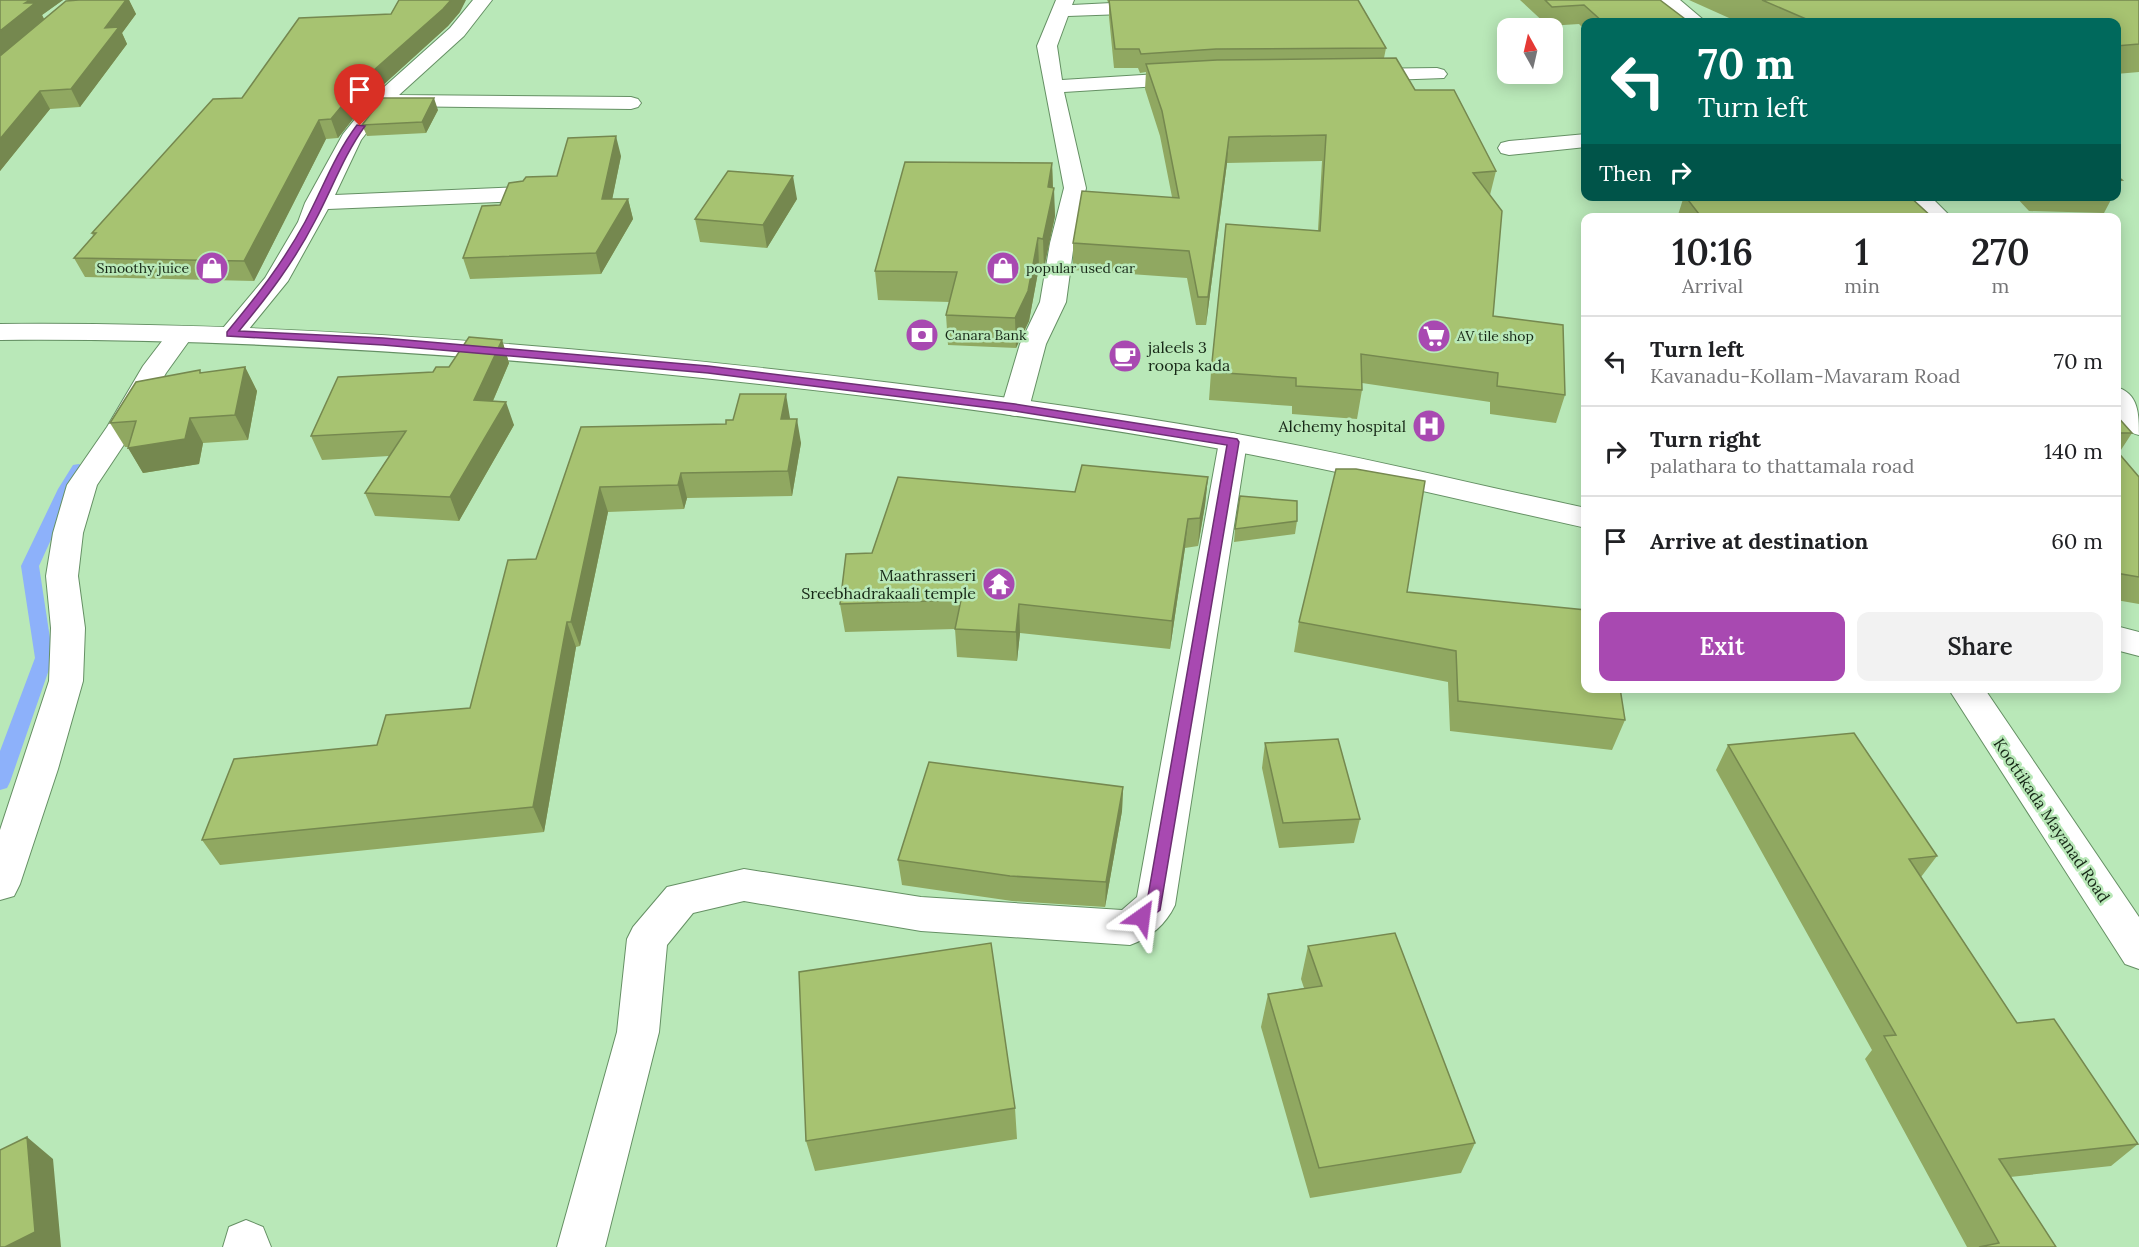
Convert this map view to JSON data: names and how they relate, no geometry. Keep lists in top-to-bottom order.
{
  "streets": {
    "street": ["Koottikada Mayanad Road"]
  },
  "places": {
    "shop": ["Smoothy juice", "popular used car"],
    "bank": ["Canara Bank"],
    "supermarket": ["AV tile shop"],
    "cafe": ["jaleels 3 roopa kada"],
    "hospital": ["Alchemy hospital"],
    "temple": ["Maathrasseri Sreebhadrakaali temple"]
  },
  "north": "top",
  "page": {
    "turn": ["70 m", "Turn left"],
    "then": "Then",
    "eta": [
      "10:16",
      "Arrival",
      "1",
      "min",
      "270",
      "m"
    ],
    "list": [
      {
        "name": "Turn left",
        "note": "Kavanadu-Kollam-Mavaram Road",
        "value": "70 m"
      },
      {
        "name": "Turn right",
        "note": "palathara to thattamala road",
        "value": "140 m"
      },
      {
        "name": "Arrive at destination",
        "value": "60 m"
      }
    ],
    "buttons": ["Exit", "Share"]
  }
}
